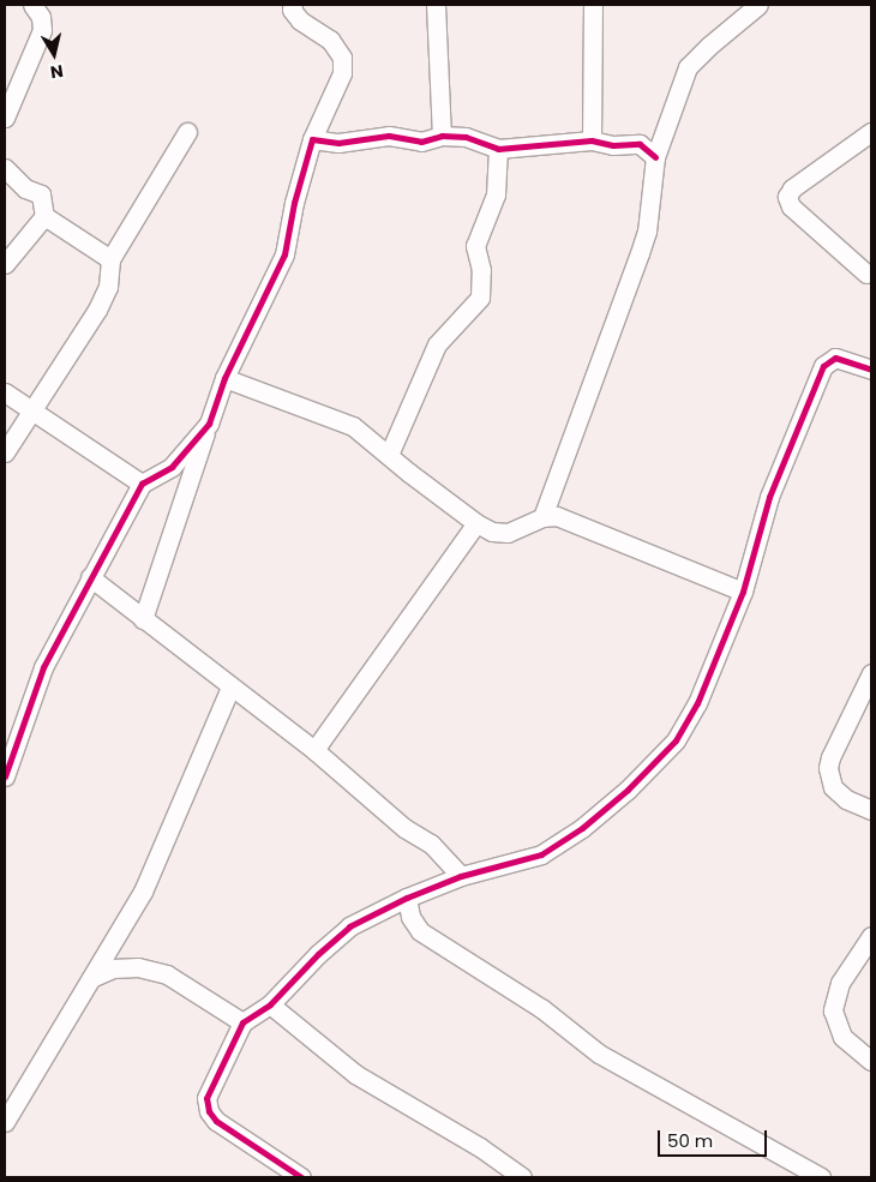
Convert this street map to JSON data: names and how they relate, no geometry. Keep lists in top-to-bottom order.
{
  "scale_bar": "50 m",
  "north": "bottom"
}
